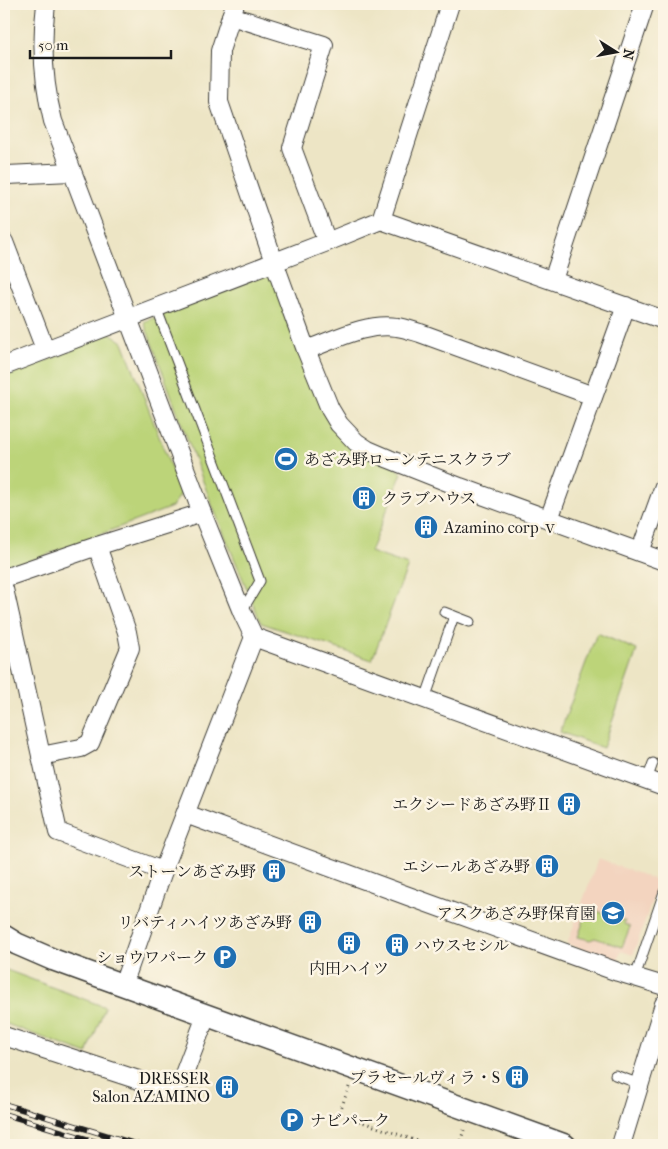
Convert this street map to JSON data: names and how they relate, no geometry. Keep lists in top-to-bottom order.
{
  "places": {
    "sports": ["あざみ野ローンテニスクラブ"],
    "building": [
      "クラブハウス",
      "Azamino corp ⅴ",
      "エクシードあざみ野Ⅱ",
      "エシールあざみ野",
      "ストーンあざみ野",
      "リバティハイツあざみ野",
      "内田ハイツ",
      "ハウスセシル",
      "プラセールヴィラ・S",
      "DRESSER Salon AZAMINO"
    ],
    "school or university": ["アスクあざみ野保育園"],
    "parking": ["ショウワパーク", "ナビパーク"]
  },
  "scale_bar": "50 m",
  "north": "right"
}
